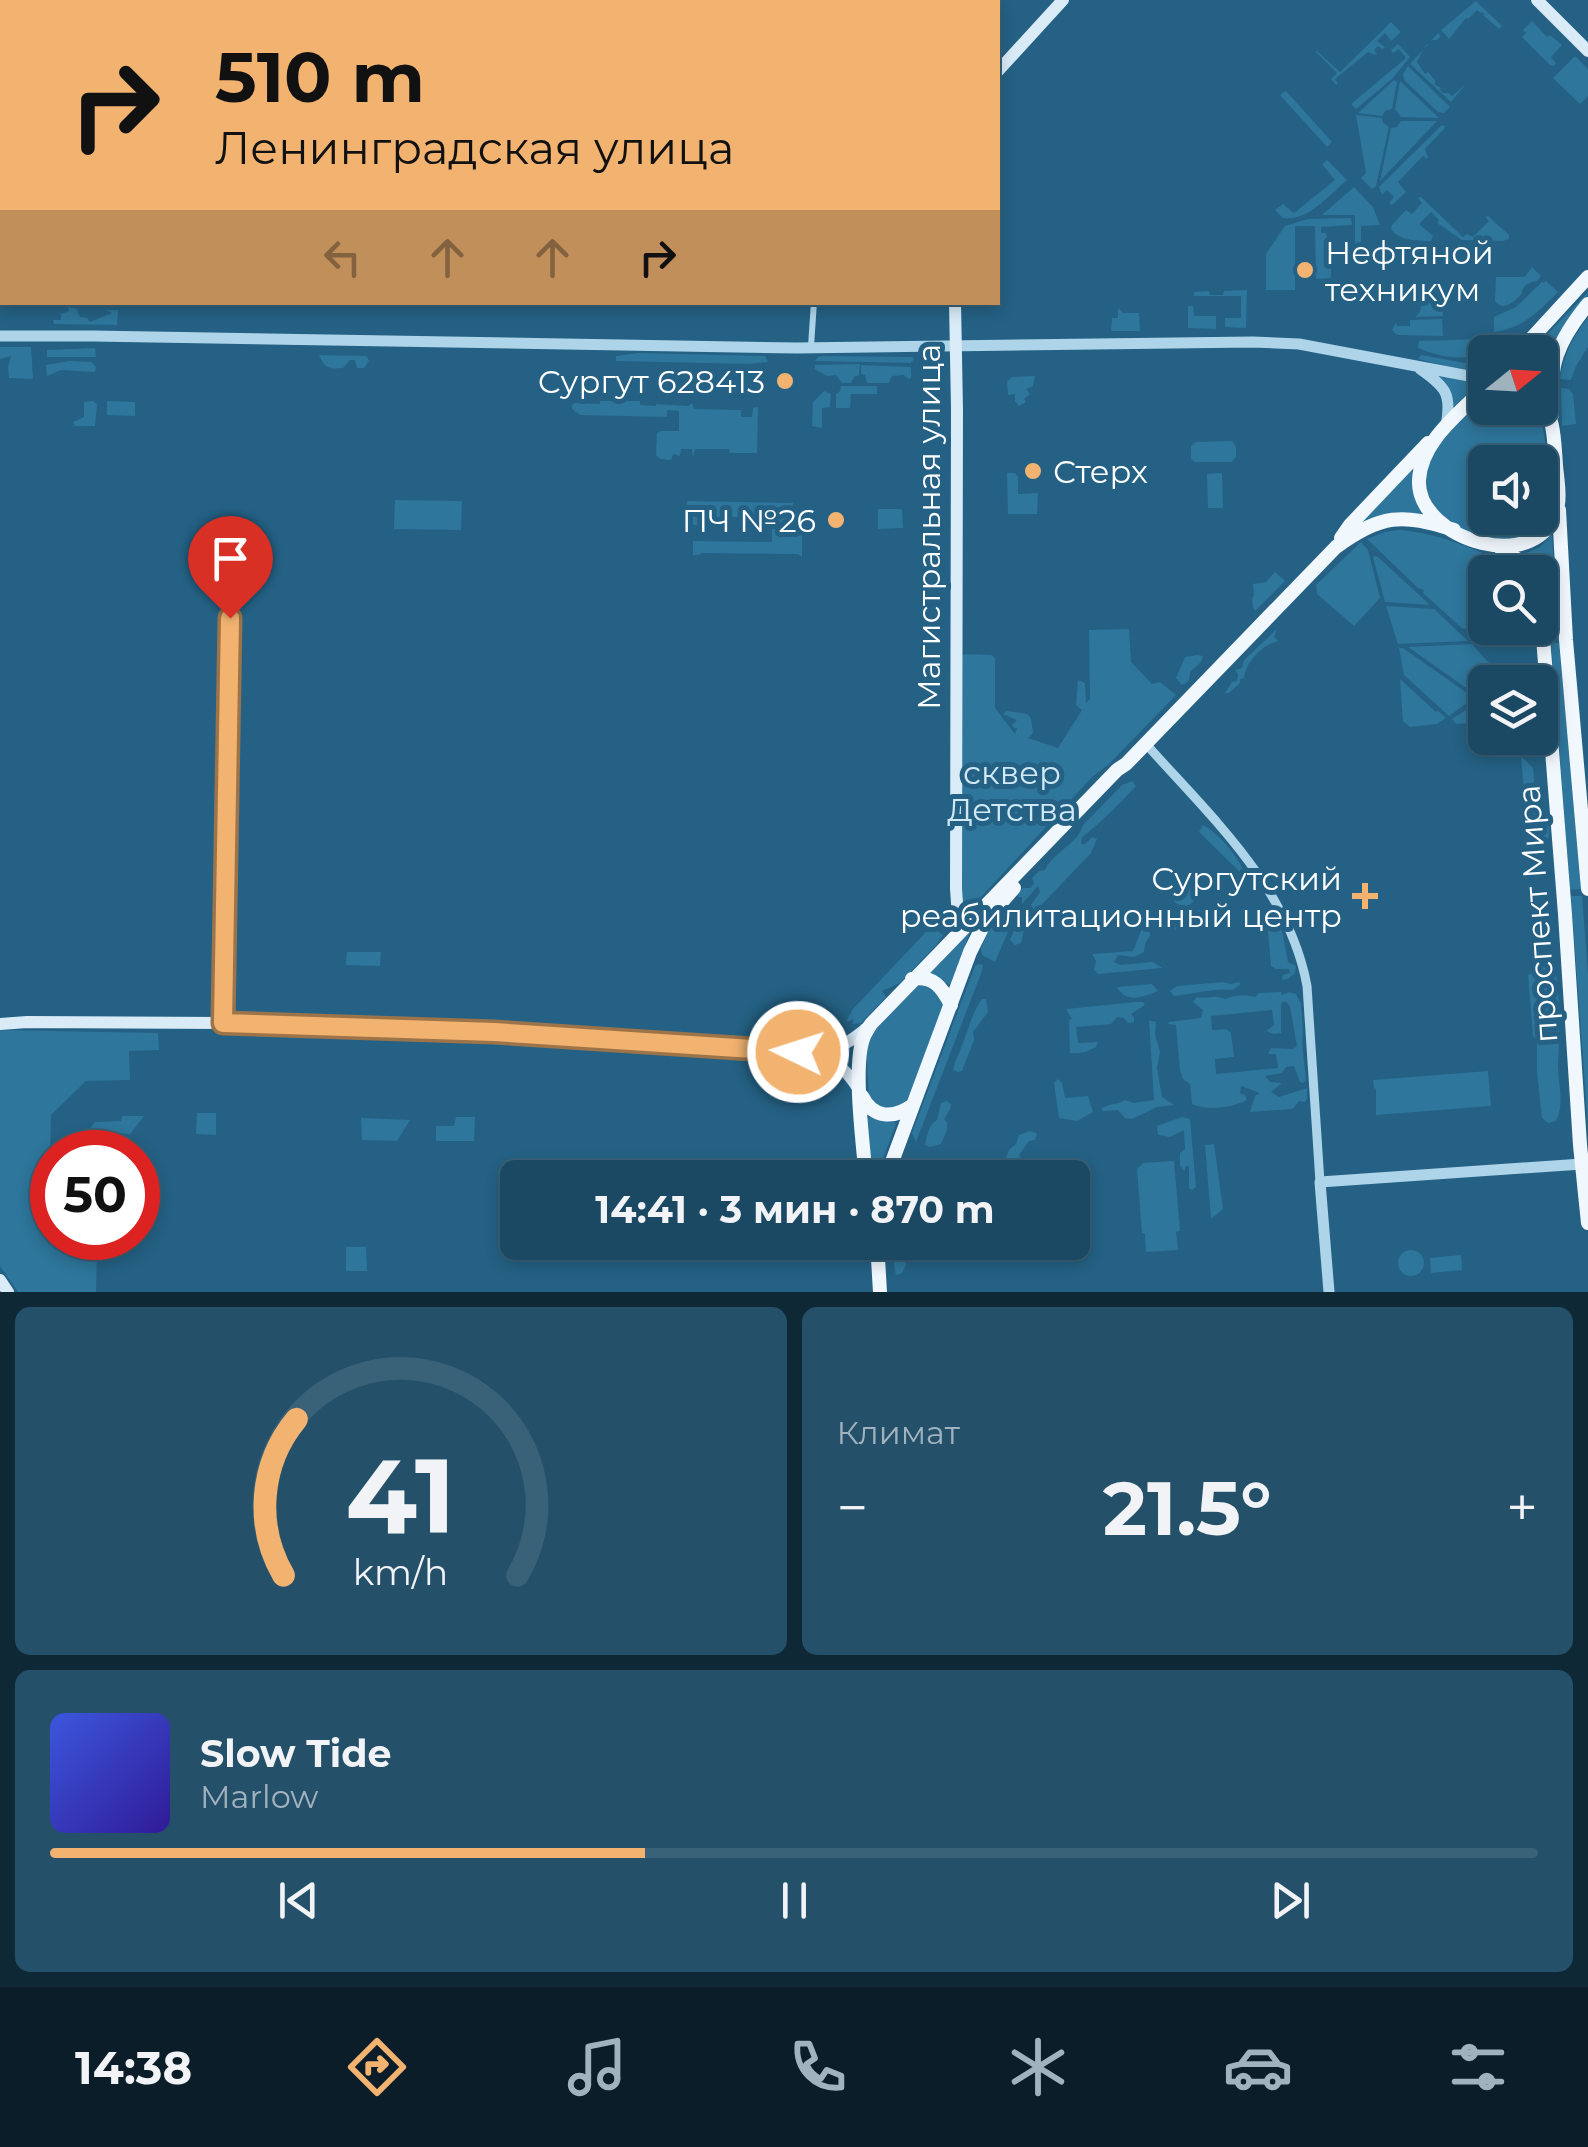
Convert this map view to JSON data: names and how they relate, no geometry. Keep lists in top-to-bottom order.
{
  "streets": {
    "main road": ["Магистральная улица", "проспект Мира"]
  },
  "parks": ["сквер Детства"],
  "places": {
    "other": [
      "Нефтяной техникум",
      "Сургут 628413",
      "Стерх",
      "ПЧ №26"
    ],
    "health": ["Сургутский реабилитационный центр"]
  },
  "north": "right",
  "page": {
    "turn": ["510 m", "Ленинградская улица"],
    "limit": "50",
    "trip": "14:41 · 3 мин · 870 m",
    "tile": "Климат",
    "heat": ["−", "21.5°", "+"],
    "song": ["Slow Tide", "Marlow"],
    "tabs": "14:38",
    "gauge": ["41", "km/h"]
  }
}
